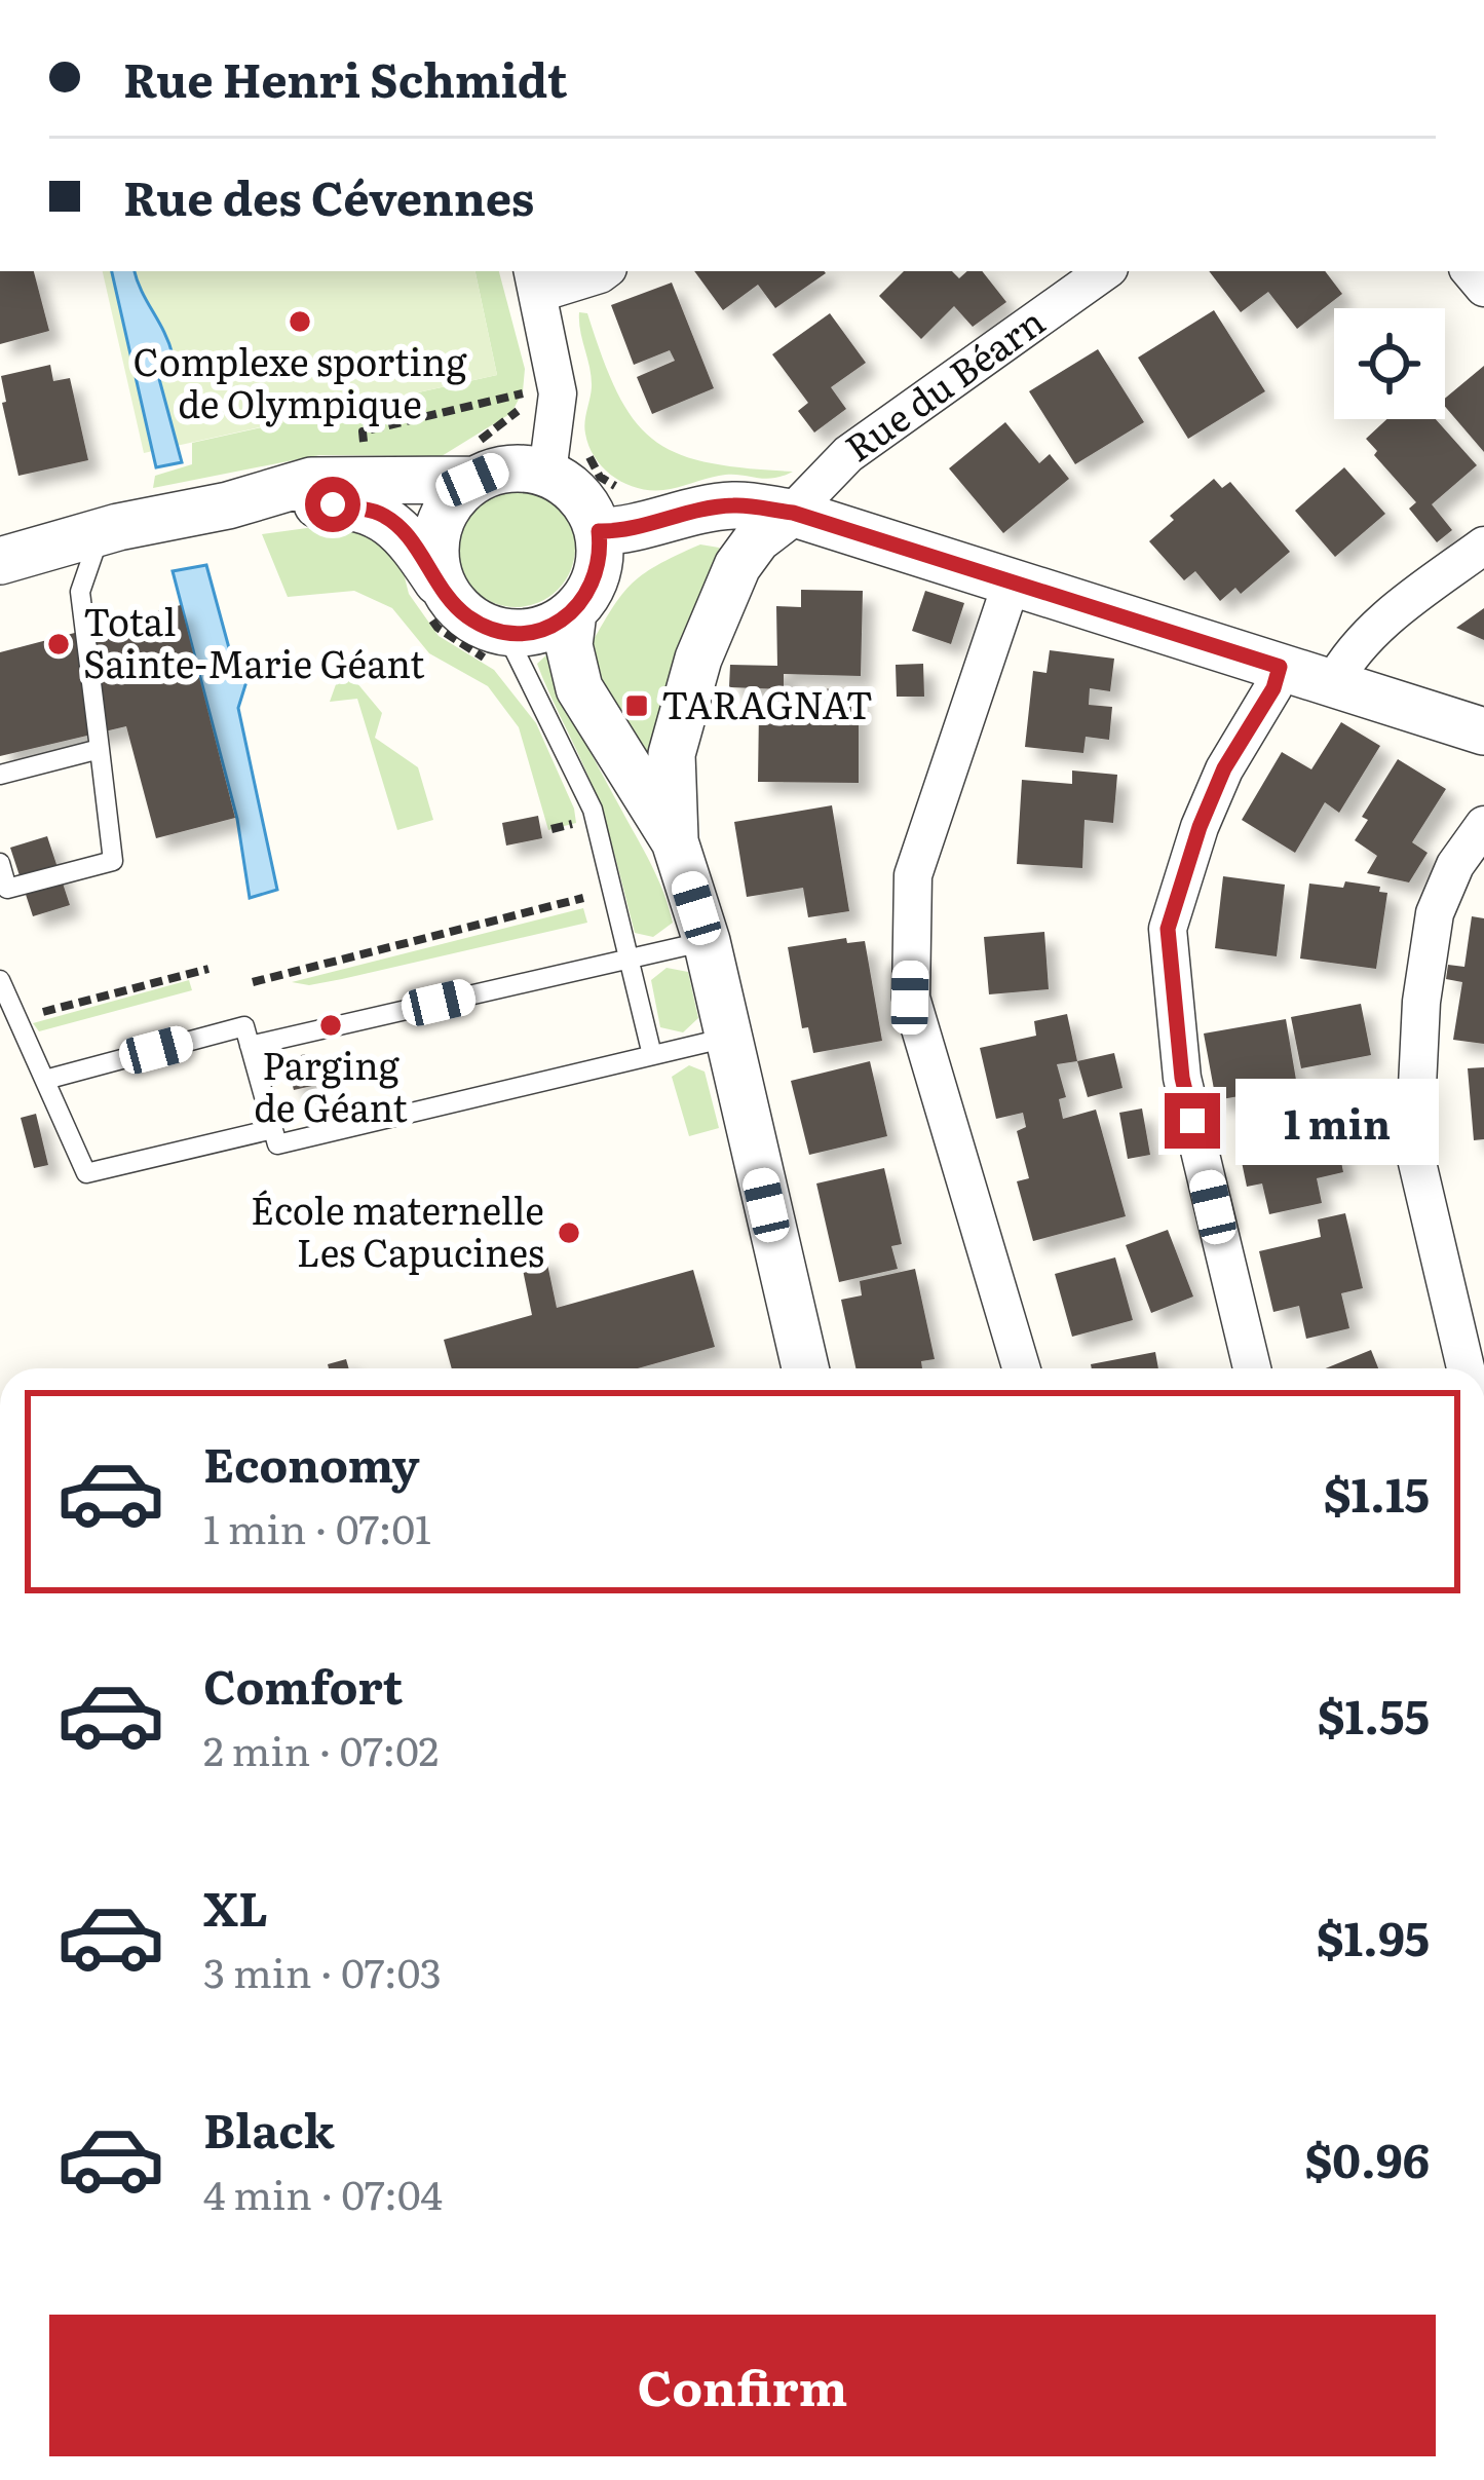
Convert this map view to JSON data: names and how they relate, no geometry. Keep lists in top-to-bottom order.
{
  "streets": {
    "street": ["Rue du Béarn"]
  },
  "places": {
    "other": [
      "Complexe sporting de Olympique",
      "Total Sainte-Marie Géant",
      "Parging de Géant",
      "École maternelle Les Capucines"
    ],
    "transit": ["TARAGNAT"]
  },
  "page": {
    "banner": ["Rue Henri Schmidt", "Rue des Cévennes"],
    "bubble": "1 min",
    "list": [
      {
        "name": "Economy",
        "note": "1 min · 07:01",
        "value": "$1.15"
      },
      {
        "name": "Comfort",
        "note": "2 min · 07:02",
        "value": "$1.55"
      },
      {
        "name": "XL",
        "note": "3 min · 07:03",
        "value": "$1.95"
      },
      {
        "name": "Black",
        "note": "4 min · 07:04",
        "value": "$0.96"
      }
    ],
    "buttons": "Confirm"
  }
}
